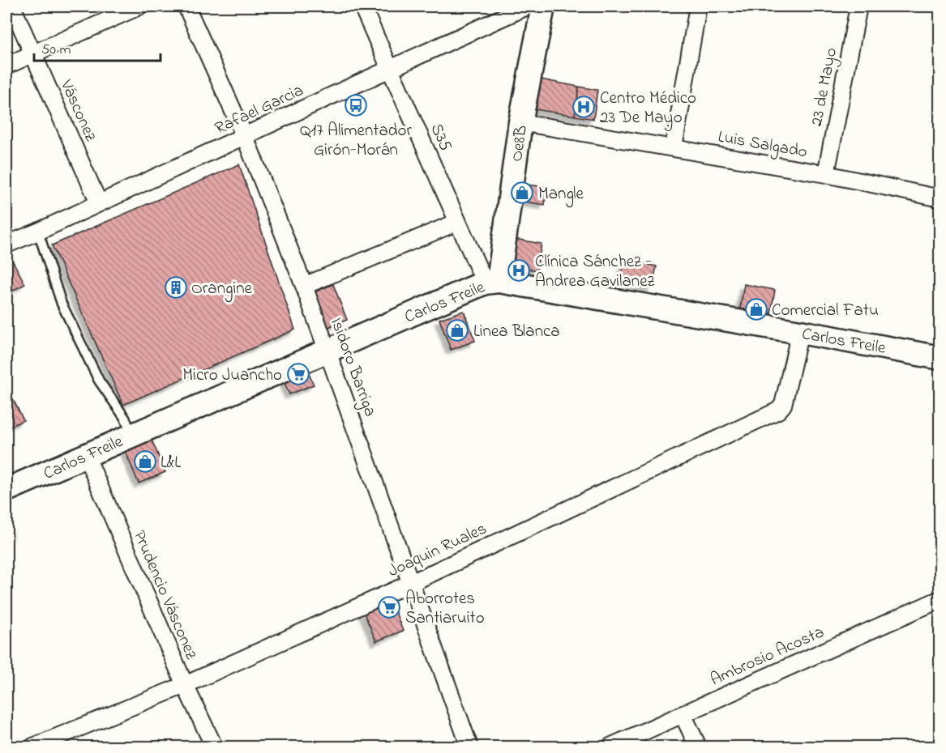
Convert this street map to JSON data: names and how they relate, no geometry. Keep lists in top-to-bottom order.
{
  "streets": {
    "street": [
      "23 de Mayo",
      "Rafael Garcia",
      "Vásconez",
      "S35",
      "Oe8B",
      "Luis Salgado",
      "Carlos Freile",
      "Isidoro Barriga",
      "Joaquin Ruales",
      "Prudencio Vásconez",
      "Ambrosio Acosta"
    ]
  },
  "crossings": [
    ["23 de Mayo", "Luis Salgado"],
    ["Rafael Garcia", "Vásconez"],
    ["Rafael Garcia", "S35"],
    ["Rafael Garcia", "Isidoro Barriga"],
    ["S35", "Oe8B"],
    ["S35", "Carlos Freile"],
    ["Oe8B", "Luis Salgado"],
    ["Oe8B", "Carlos Freile"],
    ["Carlos Freile", "Isidoro Barriga"],
    ["Carlos Freile", "Joaquin Ruales"],
    ["Carlos Freile", "Prudencio Vásconez"],
    ["Isidoro Barriga", "Joaquin Ruales"],
    ["Joaquin Ruales", "Prudencio Vásconez"]
  ],
  "places": {
    "bus stop": ["Q17 Alimentador Girón-Morán"],
    "hospital": ["Centro Médico 23 De Mayo", "Clínica Sánchez - Andrea Gavilanez"],
    "shop": [
      "Mangle",
      "Comercial Fatu",
      "Linea Blanca",
      "L&L"
    ],
    "building": ["Orangine"],
    "supermarket": ["Micro Juancho", "Aborrotes Santiaruito"]
  },
  "scale_bar": "50 m"
}
